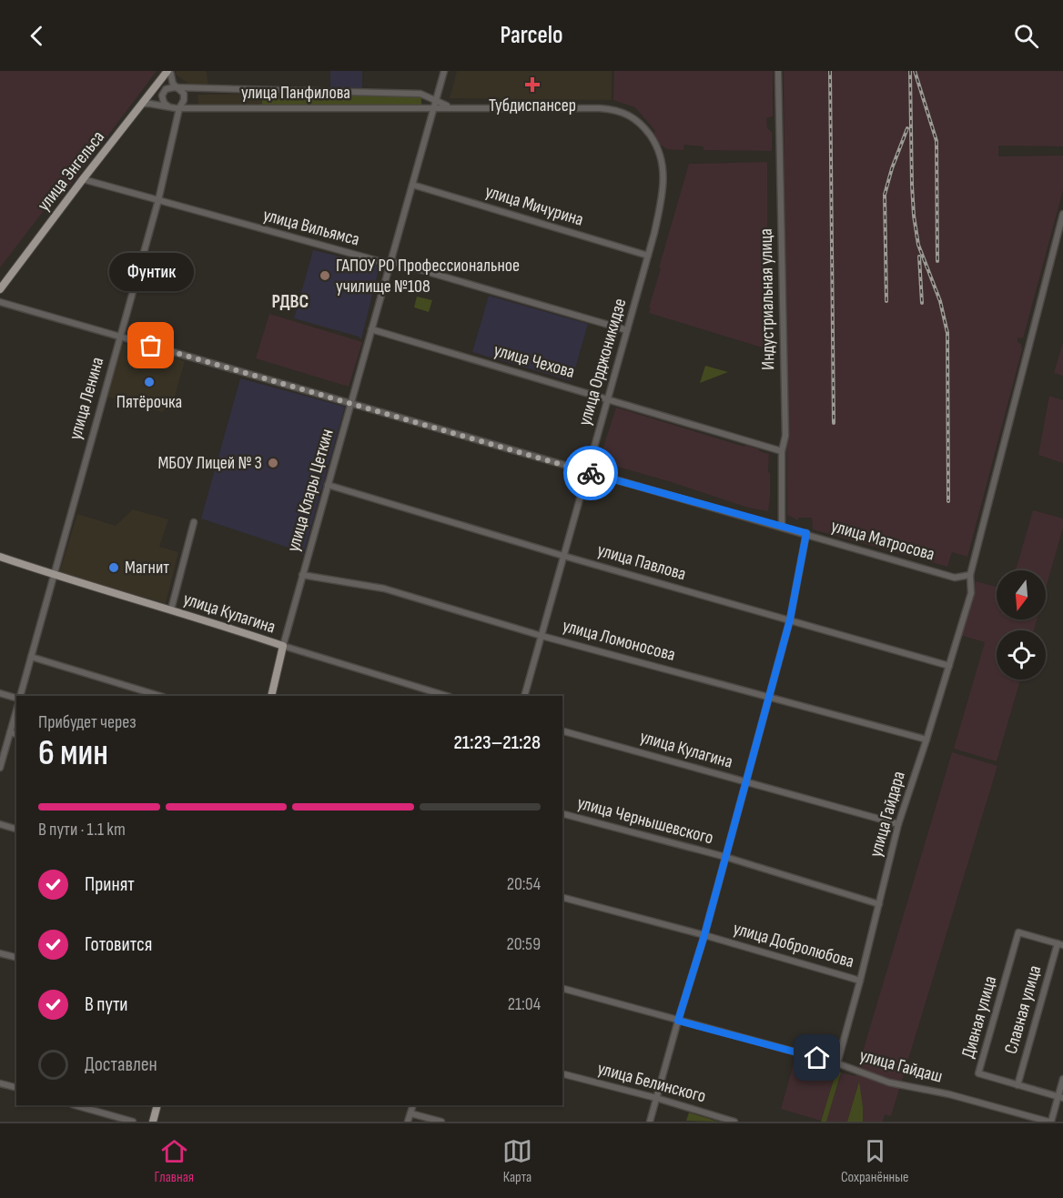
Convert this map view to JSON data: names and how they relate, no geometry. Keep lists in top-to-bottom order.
{
  "streets": {
    "main road": ["улица Энгельса", "улица Клары Цеткин", "улица Кулагина"],
    "street": [
      "улица Панфилова",
      "улица Мичурина",
      "улица Вильямса",
      "Индустриальная улица",
      "улица Чехова",
      "улица Орджоникидзе",
      "улица Ленина",
      "улица Матросова",
      "улица Павлова",
      "улица Ломоносова",
      "улица Гайдара",
      "улица Чернышевского",
      "улица Добролюбова",
      "Славная улица",
      "Дивная улица",
      "улица Гайдаш",
      "улица Белинского"
    ]
  },
  "crossings": [
    ["улица Панфилова", "улица Энгельса"],
    ["улица Панфилова", "улица Орджоникидзе"],
    ["улица Панфилова", "улица Ленина"],
    ["улица Панфилова", "улица Клары Цеткин"],
    ["улица Энгельса", "улица Вильямса"],
    ["улица Мичурина", "улица Орджоникидзе"],
    ["улица Мичурина", "улица Клары Цеткин"],
    ["улица Вильямса", "улица Орджоникидзе"],
    ["улица Вильямса", "улица Ленина"],
    ["улица Вильямса", "улица Клары Цеткин"],
    ["Индустриальная улица", "улица Чехова"],
    ["Индустриальная улица", "улица Матросова"],
    ["улица Чехова", "улица Орджоникидзе"],
    ["улица Чехова", "улица Клары Цеткин"],
    ["улица Орджоникидзе", "улица Матросова"],
    ["улица Орджоникидзе", "улица Павлова"],
    ["улица Орджоникидзе", "улица Ломоносова"],
    ["улица Ленина", "улица Матросова"],
    ["улица Ленина", "улица Кулагина"],
    ["улица Клары Цеткин", "улица Матросова"],
    ["улица Клары Цеткин", "улица Павлова"],
    ["улица Клары Цеткин", "улица Кулагина"],
    ["улица Клары Цеткин", "улица Ломоносова"],
    ["улица Матросова", "улица Гайдара"],
    ["улица Павлова", "улица Гайдара"],
    ["улица Кулагина", "улица Гайдара"],
    ["улица Ломоносова", "улица Гайдара"],
    ["улица Гайдара", "улица Чернышевского"],
    ["улица Гайдара", "улица Добролюбова"],
    ["улица Гайдара", "улица Гайдаш"],
    ["Славная улица", "Дивная улица"]
  ],
  "districts": ["РДВС"],
  "places": {
    "health": ["Тубдиспансер"],
    "other": [
      "ГАПОУ РО Профессиональное училище №108",
      "Фунтик",
      "Пятёрочка",
      "МБОУ Лицей № 3",
      "Магнит"
    ]
  },
  "north": "bottom",
  "page": {
    "header": "Parcelo",
    "bubble": "Фунтик",
    "heading": ["6 мин", "Прибудет через", "21:23–21:28"],
    "bar": "В пути · 1.1 km",
    "list": [
      ["Принят", "20:54"],
      ["Готовится", "20:59"],
      ["В пути", "21:04"],
      "Доставлен"
    ],
    "tabs": ["Главная", "Карта", "Сохранённые"]
  }
}
